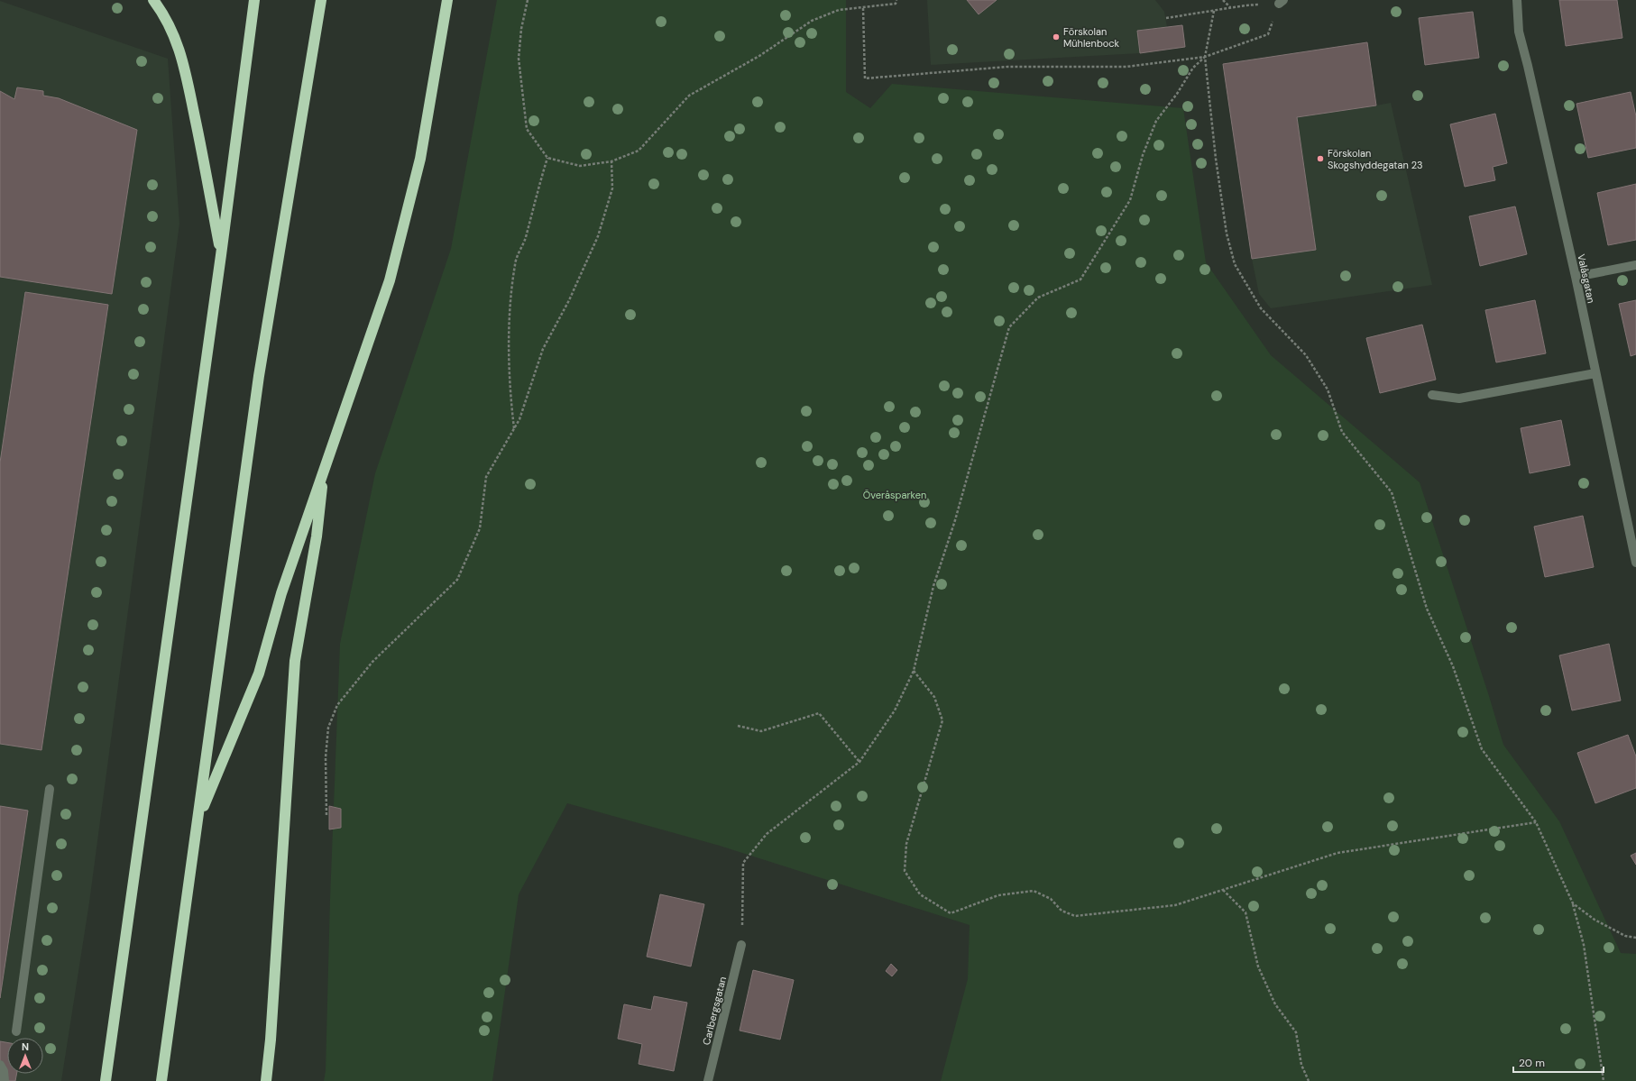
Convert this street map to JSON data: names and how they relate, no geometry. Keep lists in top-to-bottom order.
{
  "streets": {
    "street": ["Valåsgatan", "Carlbergsgatan"]
  },
  "parks": ["Överåsparken"],
  "places": ["Förskolan Mühlenbock", "Förskolan Skogshyddegatan 23"],
  "scale_bar": "20 m",
  "north": "top"
}
